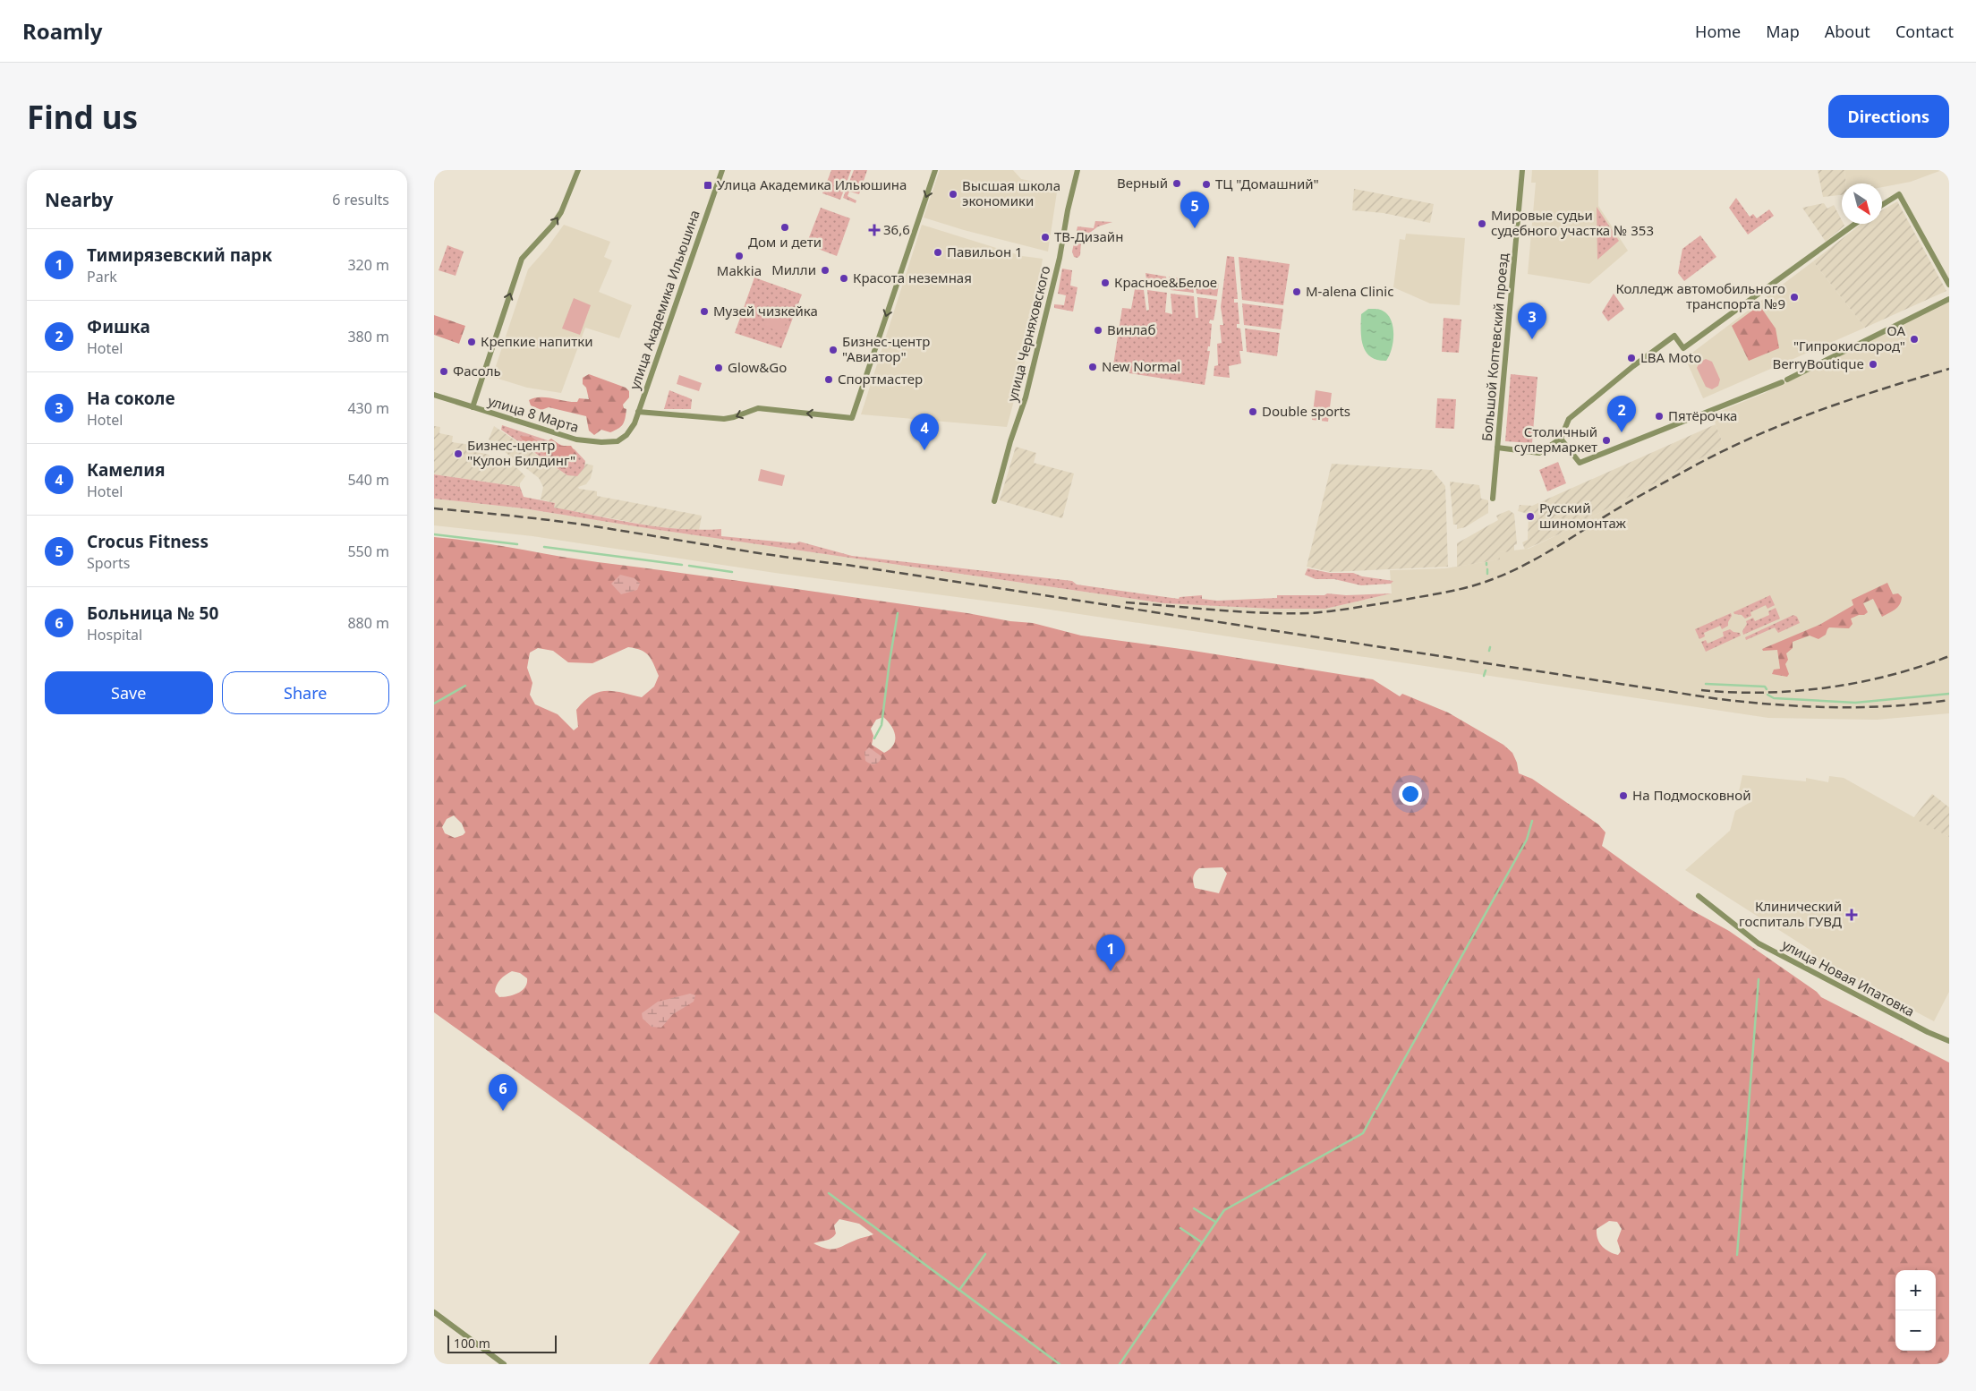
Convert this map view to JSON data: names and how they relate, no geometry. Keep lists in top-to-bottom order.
{
  "streets": {
    "street": [
      "улица Академика Ильюшина",
      "улица Черняховского",
      "Большой Коптевский проезд",
      "улица 8 Марта",
      "улица Новая Ипатовка"
    ]
  },
  "crossings": [
    ["улица Академика Ильюшина", "улица 8 Марта"]
  ],
  "places": {
    "other": [
      "Верный",
      "ТЦ \"Домашний\"",
      "Высшая школа экономики",
      "Мировые судьи судебного участка № 353",
      "Дом и дети",
      "ТВ-Дизайн",
      "Павильон 1",
      "Makkia",
      "Милли",
      "Красота неземная",
      "Красное&Белое",
      "M-alena Clinic",
      "Колледж автомобильного транспорта №9",
      "Музей чизкейка",
      "Винлаб",
      "ОА \"Гипрокислород\"",
      "Крепкие напитки",
      "Бизнес-центр \"Авиатор\"",
      "LBA Moto",
      "BerryBoutique",
      "New Normal",
      "Glow&Go",
      "Фасоль",
      "Спортмастер",
      "Double sports",
      "Пятёрочка",
      "Столичный супермаркет",
      "Бизнес-центр \"Кулон Билдинг\"",
      "Русский шиномонтаж",
      "На Подмосковной"
    ],
    "transit": ["Улица Академика Ильюшина"],
    "health": ["36,6", "Клинический госпиталь ГУВД"]
  },
  "scale_bar": "100 m",
  "north": "bottom right",
  "page": {
    "header": "Roamly",
    "nav": [
      "Home",
      "Map",
      "About",
      "Contact"
    ],
    "buttons": [
      "Directions",
      ["Save", "Share"]
    ],
    "title": "Find us",
    "heading": ["Nearby", "6 results"],
    "pins": [
      "5",
      "3",
      "2",
      "4",
      "1",
      "6"
    ],
    "list": [
      {
        "mark": "1",
        "name": "Тимирязевский парк",
        "note": "Park",
        "value": "320 m"
      },
      {
        "mark": "2",
        "name": "Фишка",
        "note": "Hotel",
        "value": "380 m"
      },
      {
        "mark": "3",
        "name": "На соколе",
        "note": "Hotel",
        "value": "430 m"
      },
      {
        "mark": "4",
        "name": "Камелия",
        "note": "Hotel",
        "value": "540 m"
      },
      {
        "mark": "5",
        "name": "Crocus Fitness",
        "note": "Sports",
        "value": "550 m"
      },
      {
        "mark": "6",
        "name": "Больница № 50",
        "note": "Hospital",
        "value": "880 m"
      }
    ],
    "map_buttons": ["+", "−"],
    "scale": "100 m"
  }
}
